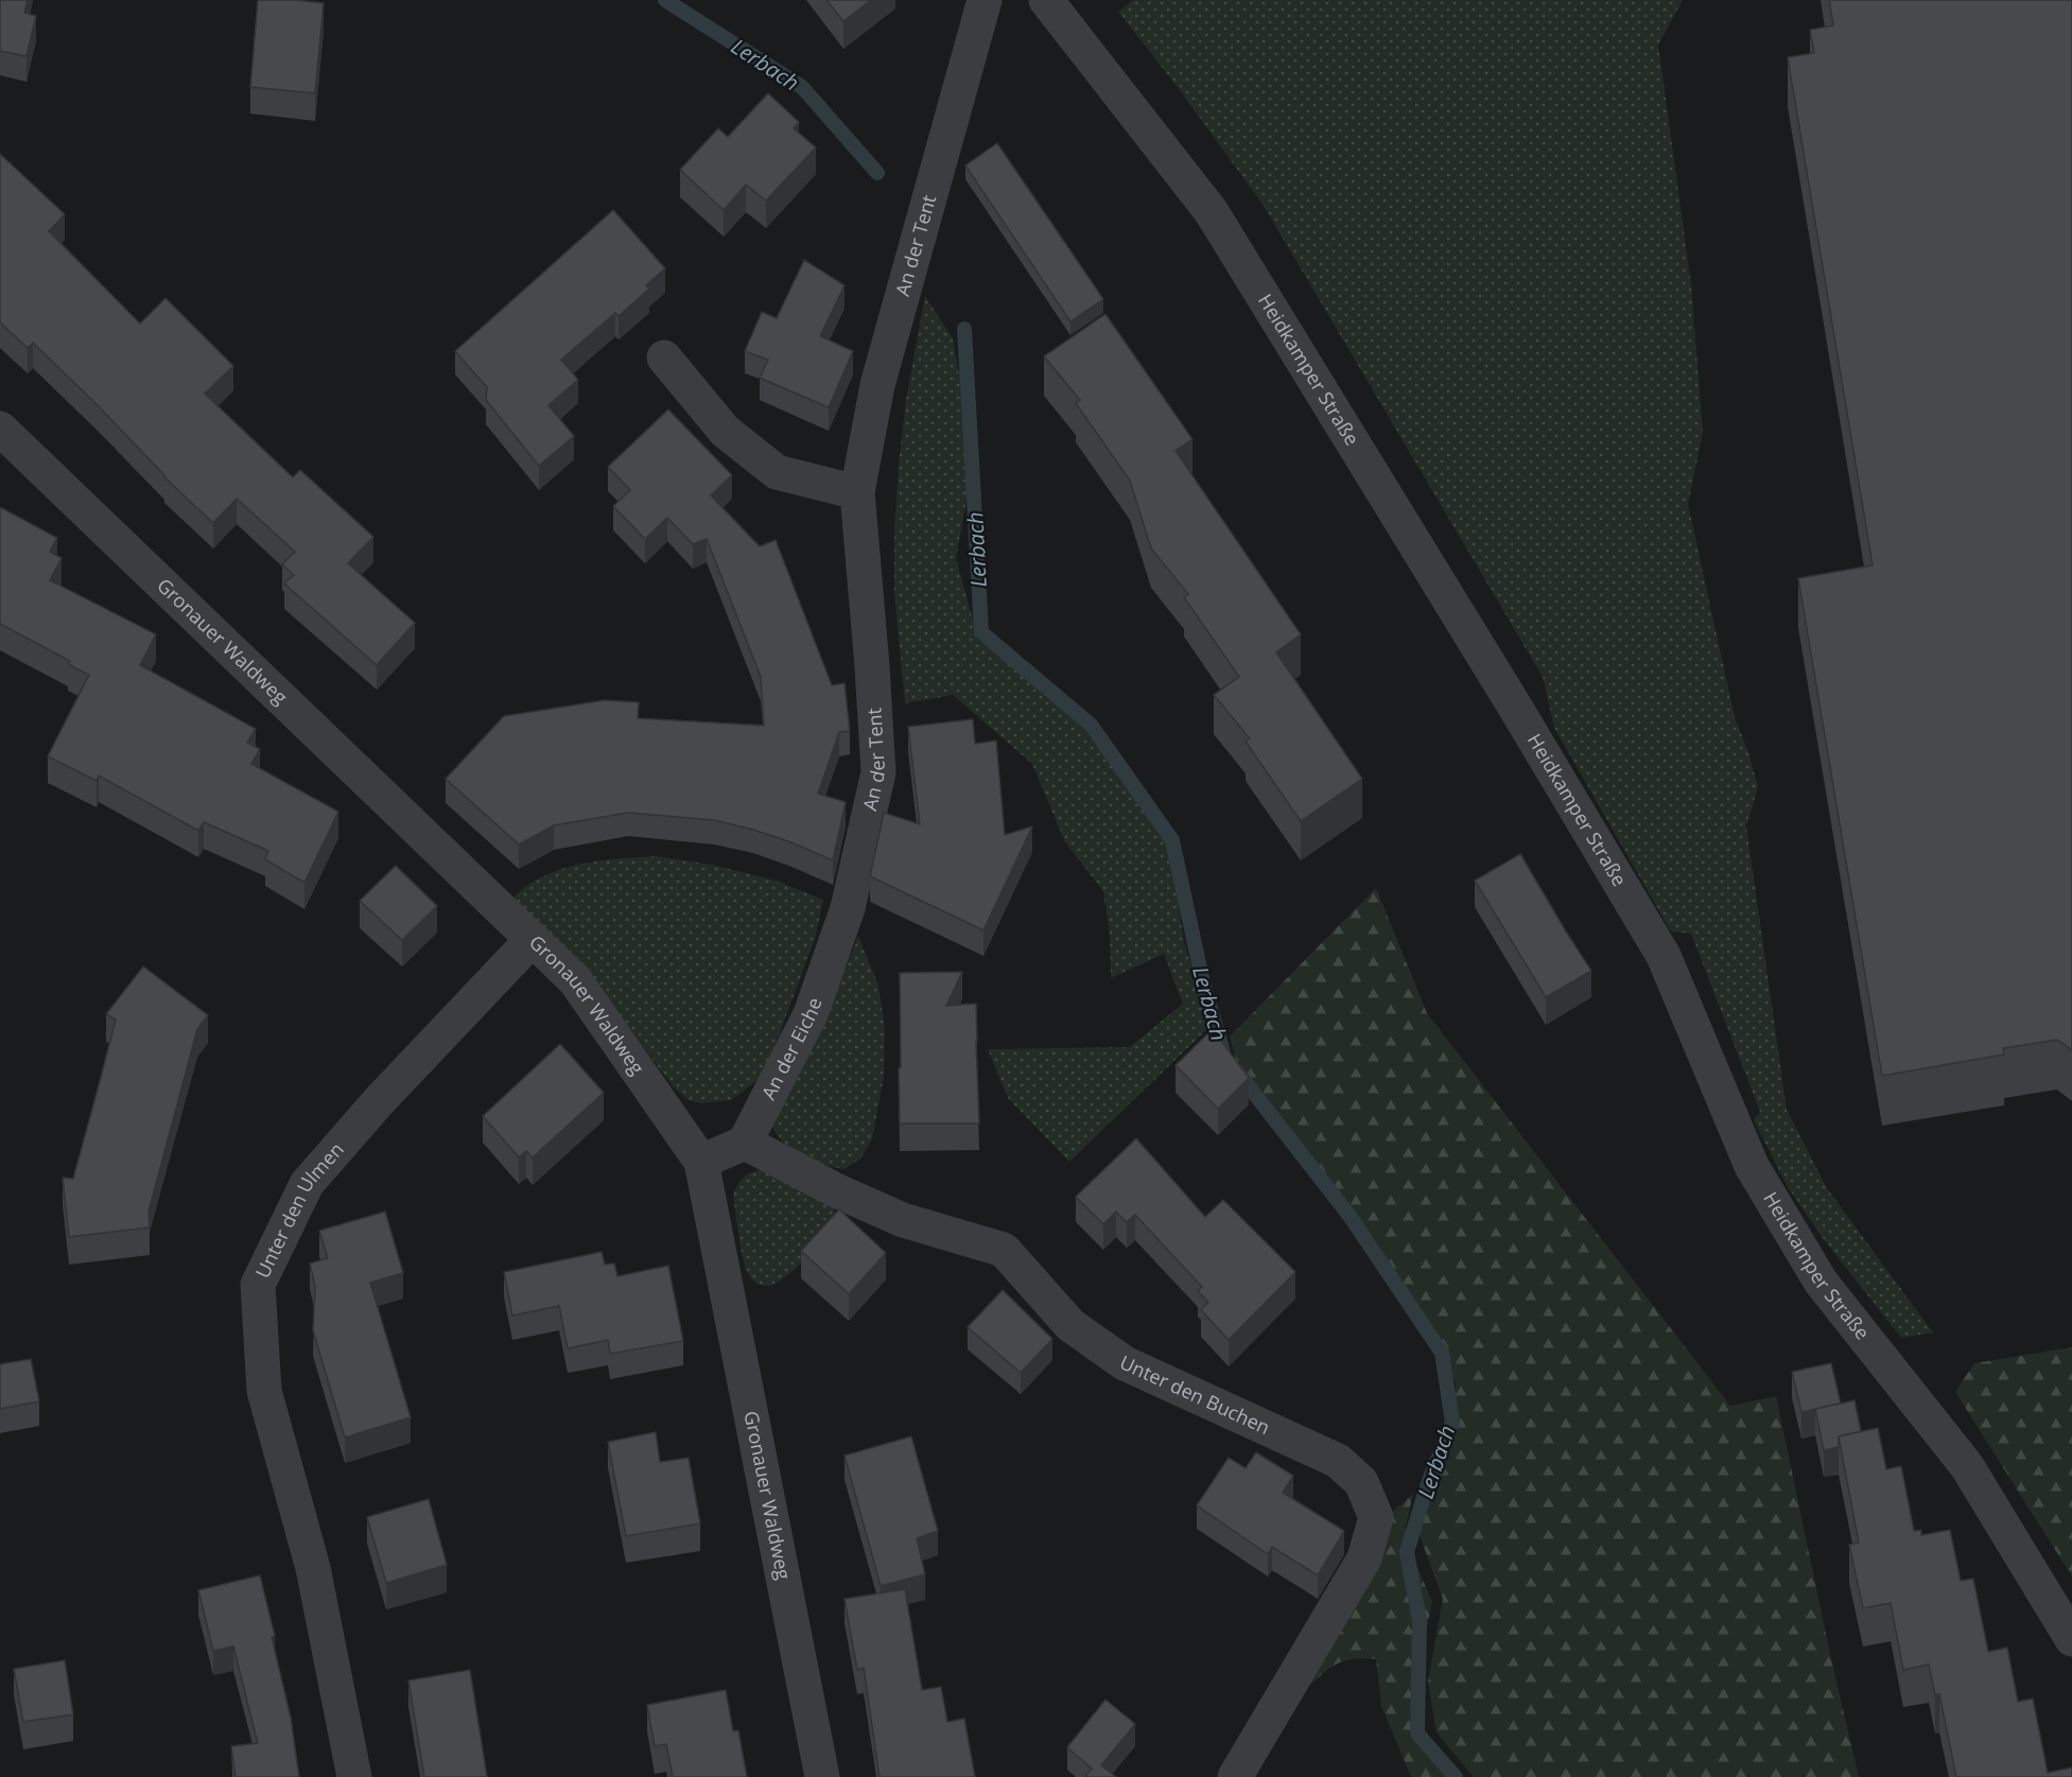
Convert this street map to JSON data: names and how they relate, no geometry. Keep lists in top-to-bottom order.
{
  "streets": {
    "street": [
      "An der Tent",
      "Heidkamper Straße",
      "Gronauer Waldweg",
      "An der Eiche",
      "Unter den Ulmen",
      "Unter den Buchen"
    ]
  },
  "crossings": [
    ["An der Tent", "An der Eiche"],
    ["Gronauer Waldweg", "Unter den Ulmen"],
    ["An der Eiche", "Unter den Buchen"]
  ],
  "water": ["Lerbach"]
}
